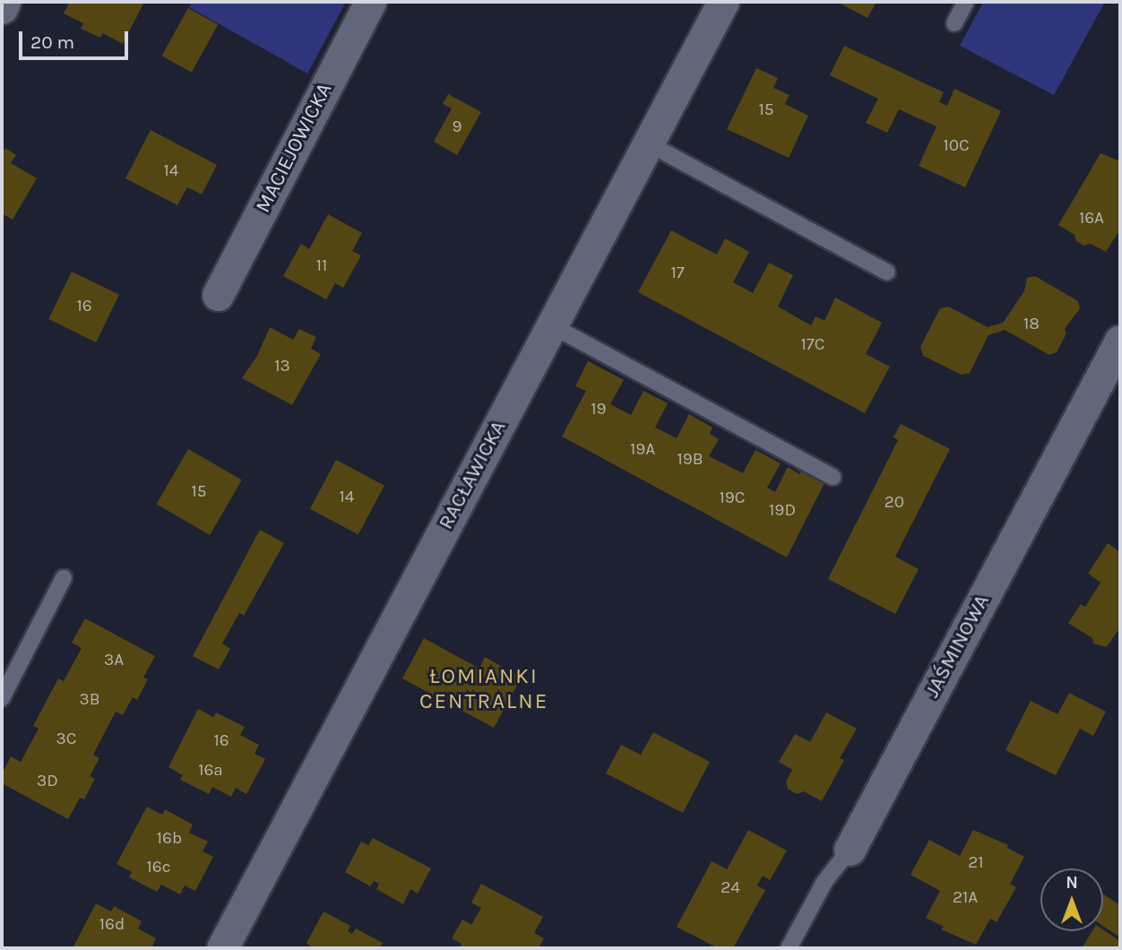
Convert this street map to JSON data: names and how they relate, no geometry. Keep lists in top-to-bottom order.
{
  "streets": {
    "street": ["MACIEJOWICKA", "RACŁAWICKA", "JAŚMINOWA"]
  },
  "districts": ["ŁOMIANKI CENTRALNE"],
  "house_numbers": [
    "15",
    "9",
    "10C",
    "14",
    "16A",
    "11",
    "17",
    "16",
    "18",
    "17C",
    "13",
    "19",
    "19A",
    "19B",
    "15",
    "14",
    "19C",
    "20",
    "19D",
    "3A",
    "3B",
    "3C",
    "16",
    "16a",
    "3D",
    "16b",
    "21",
    "16c",
    "24",
    "21A",
    "16d"
  ],
  "scale_bar": "20 m",
  "north": "top"
}
